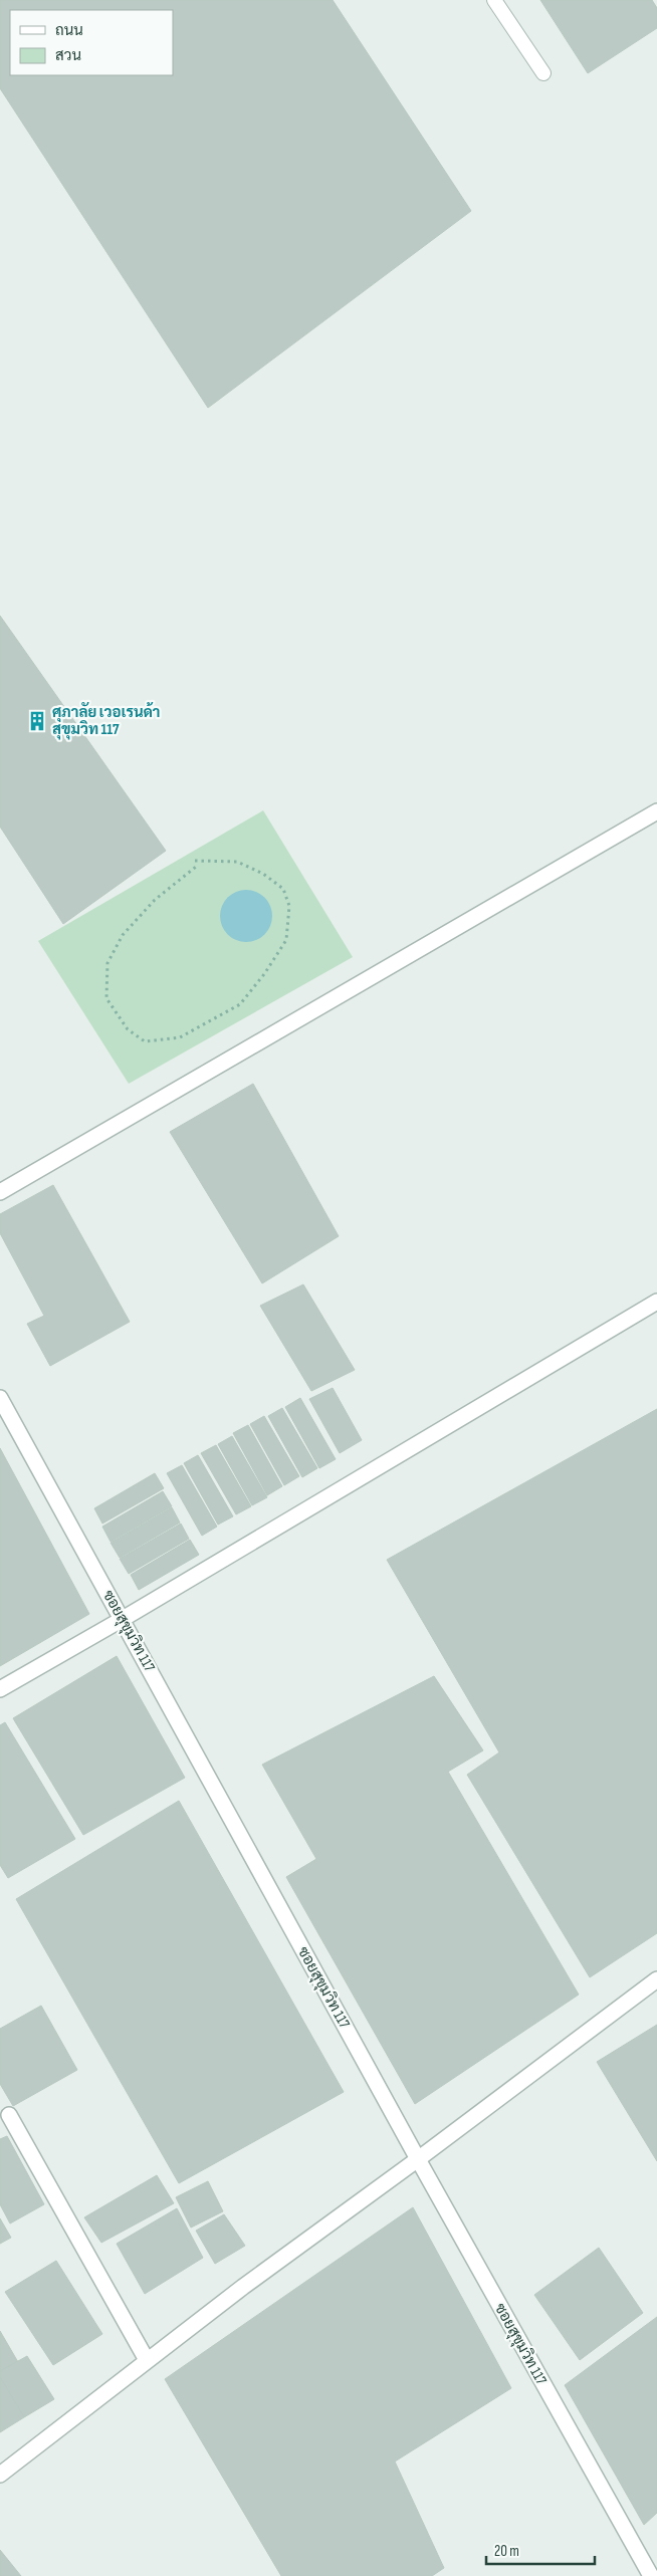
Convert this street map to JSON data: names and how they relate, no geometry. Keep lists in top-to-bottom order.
{
  "streets": {
    "street": ["ซอยสุขุมวิท 117"]
  },
  "places": {
    "building": ["ศุภาลัย เวอเรนด้า สุขุมวิท 117"]
  },
  "legend": ["ถนน", "สวน"],
  "scale_bar": "20 m"
}
